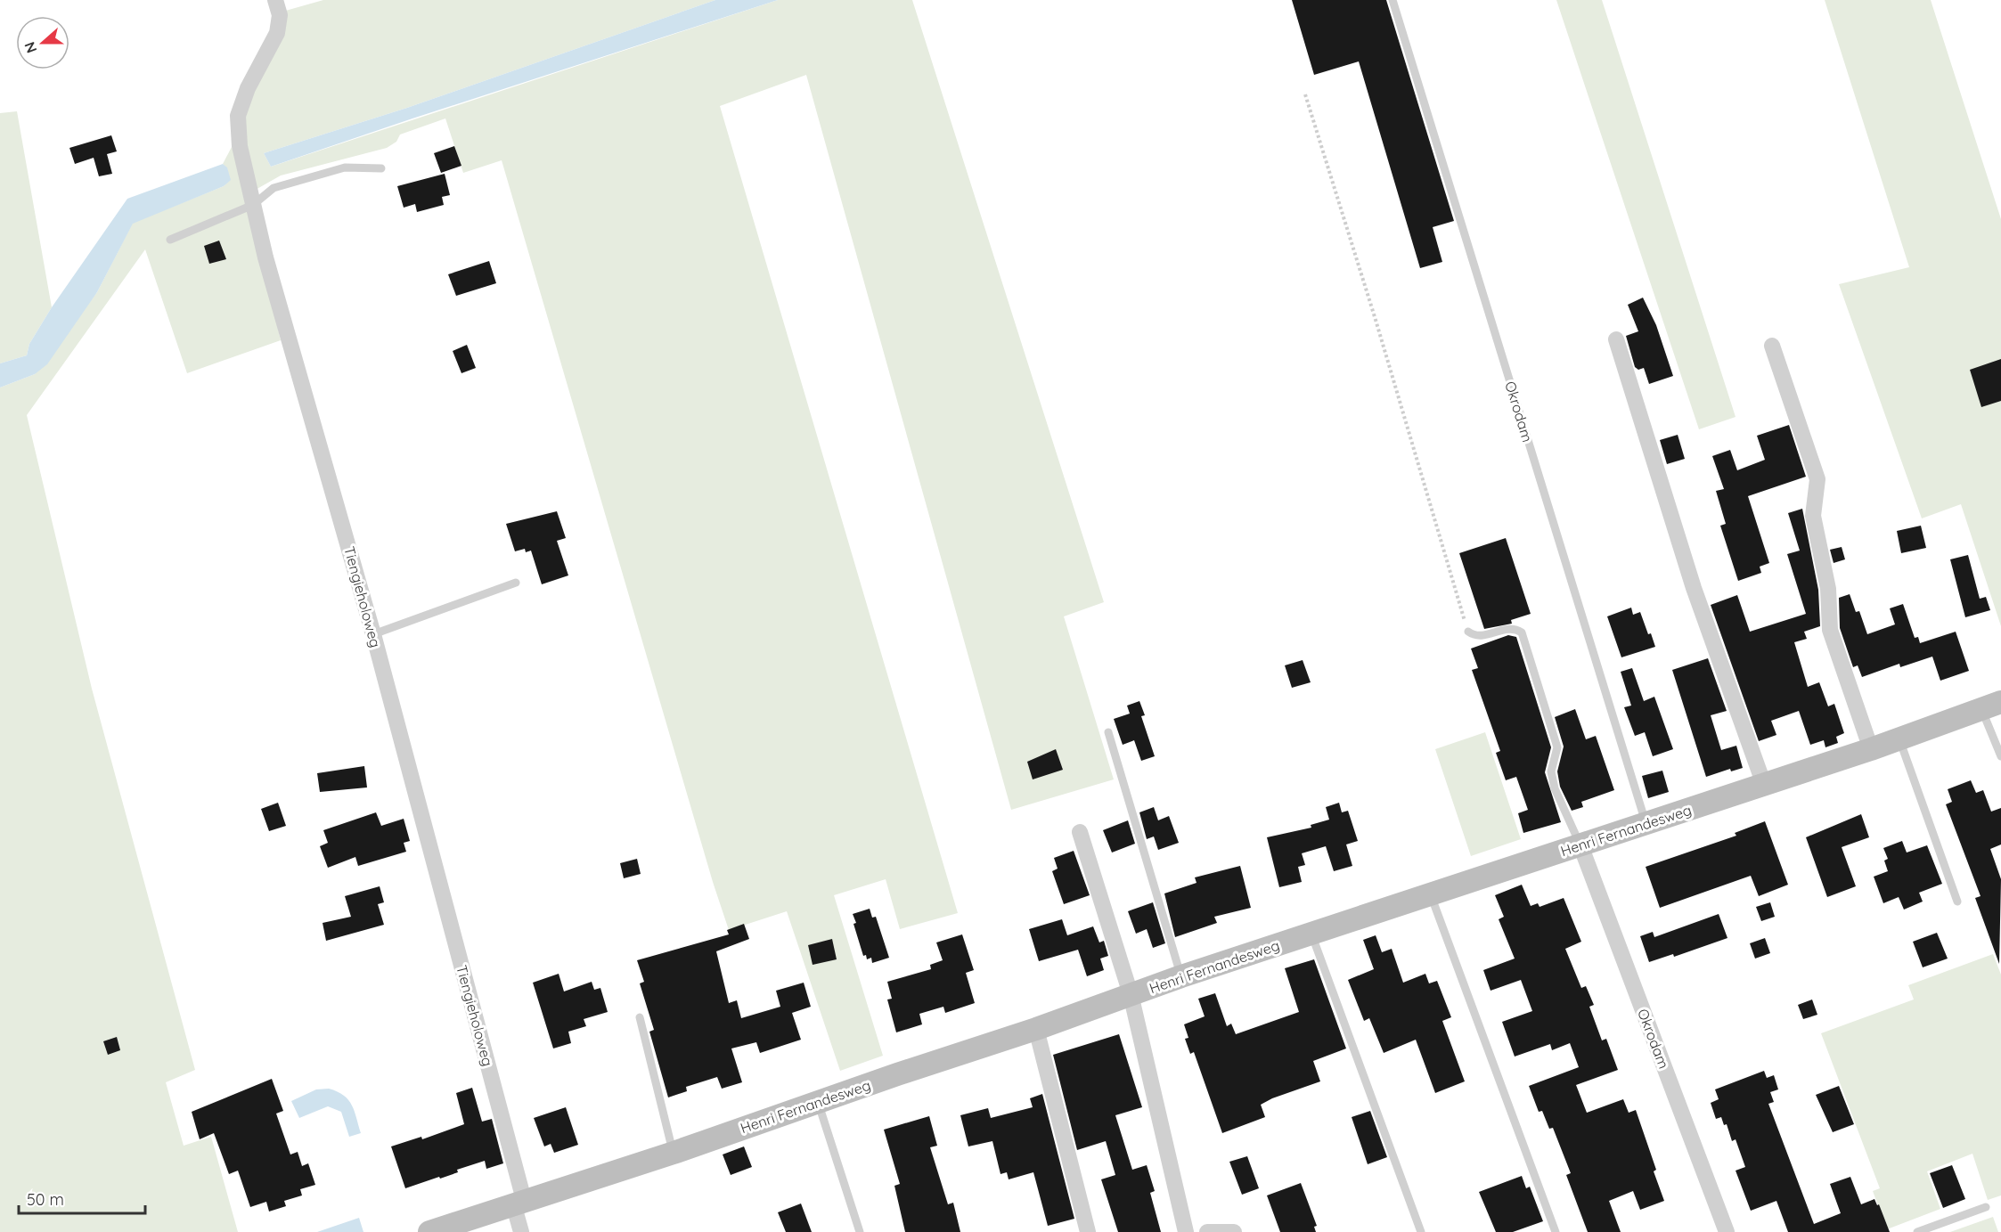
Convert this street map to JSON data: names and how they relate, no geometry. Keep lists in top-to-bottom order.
{
  "streets": {
    "street": ["Okrodam", "Tiengieholoweg", "Henri Fernandesweg"]
  },
  "crossings": [
    ["Okrodam", "Henri Fernandesweg"],
    ["Tiengieholoweg", "Henri Fernandesweg"]
  ],
  "scale_bar": "50 m",
  "north": "left"
}
